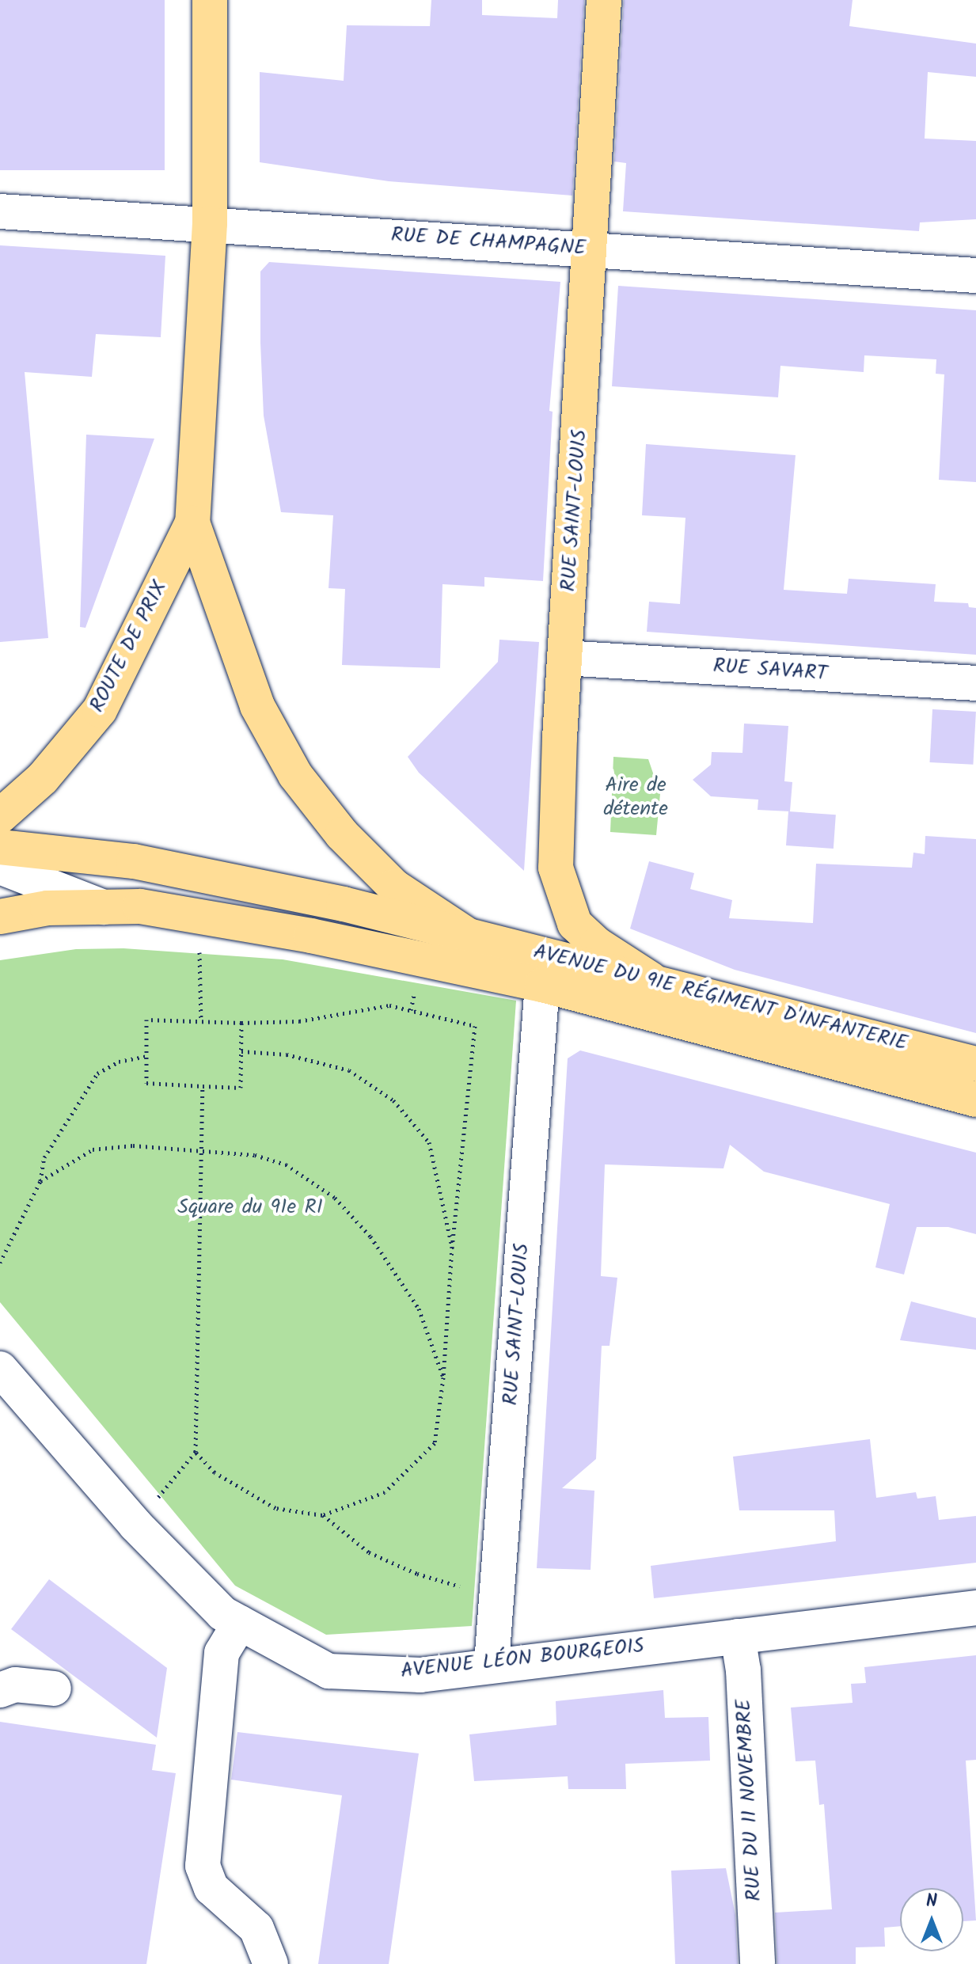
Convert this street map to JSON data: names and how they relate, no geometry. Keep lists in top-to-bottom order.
{
  "streets": {
    "main road": ["RUE SAINT-LOUIS", "ROUTE DE PRIX", "AVENUE DU 91E RÉGIMENT D'INFANTERIE"],
    "street": [
      "RUE DE CHAMPAGNE",
      "RUE SAVART",
      "AVENUE LÉON BOURGEOIS",
      "RUE DU 11 NOVEMBRE"
    ]
  },
  "crossings": [
    ["RUE DE CHAMPAGNE", "RUE SAINT-LOUIS"],
    ["RUE DE CHAMPAGNE", "AVENUE DU 91E RÉGIMENT D'INFANTERIE"],
    ["RUE SAINT-LOUIS", "RUE SAVART"],
    ["RUE SAINT-LOUIS", "AVENUE DU 91E RÉGIMENT D'INFANTERIE"],
    ["RUE SAINT-LOUIS", "AVENUE LÉON BOURGEOIS"],
    ["ROUTE DE PRIX", "AVENUE DU 91E RÉGIMENT D'INFANTERIE"],
    ["AVENUE LÉON BOURGEOIS", "RUE DU 11 NOVEMBRE"]
  ],
  "parks": ["Aire de détente", "Square du 91e RI"],
  "north": "top"
}
